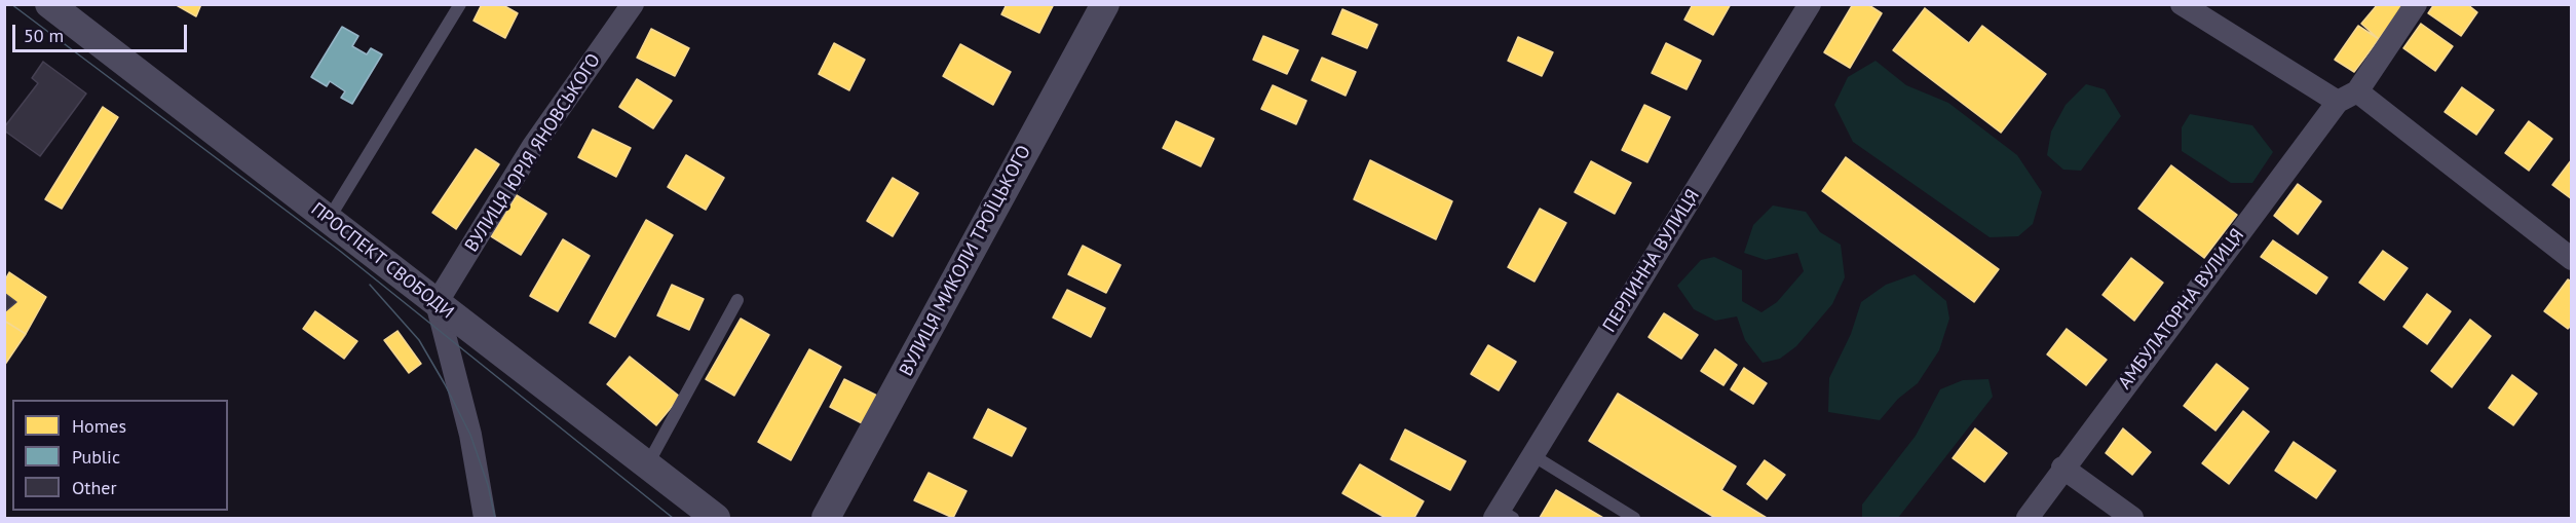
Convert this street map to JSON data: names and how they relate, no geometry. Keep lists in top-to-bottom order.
{
  "streets": {
    "street": [
      "ВУЛИЦЯ ЮРІЯ ЯНОВСЬКОГО",
      "ПРОСПЕКТ СВОБОДИ",
      "ВУЛИЦЯ МИКОЛИ ТРОЇЦЬКОГО",
      "ПЕРЛИННА ВУЛИЦЯ",
      "АМБУЛАТОРНА ВУЛИЦЯ"
    ]
  },
  "crossings": [
    ["ВУЛИЦЯ ЮРІЯ ЯНОВСЬКОГО", "ПРОСПЕКТ СВОБОДИ"]
  ],
  "legend": ["Homes", "Public", "Other"],
  "scale_bar": "50 m"
}
